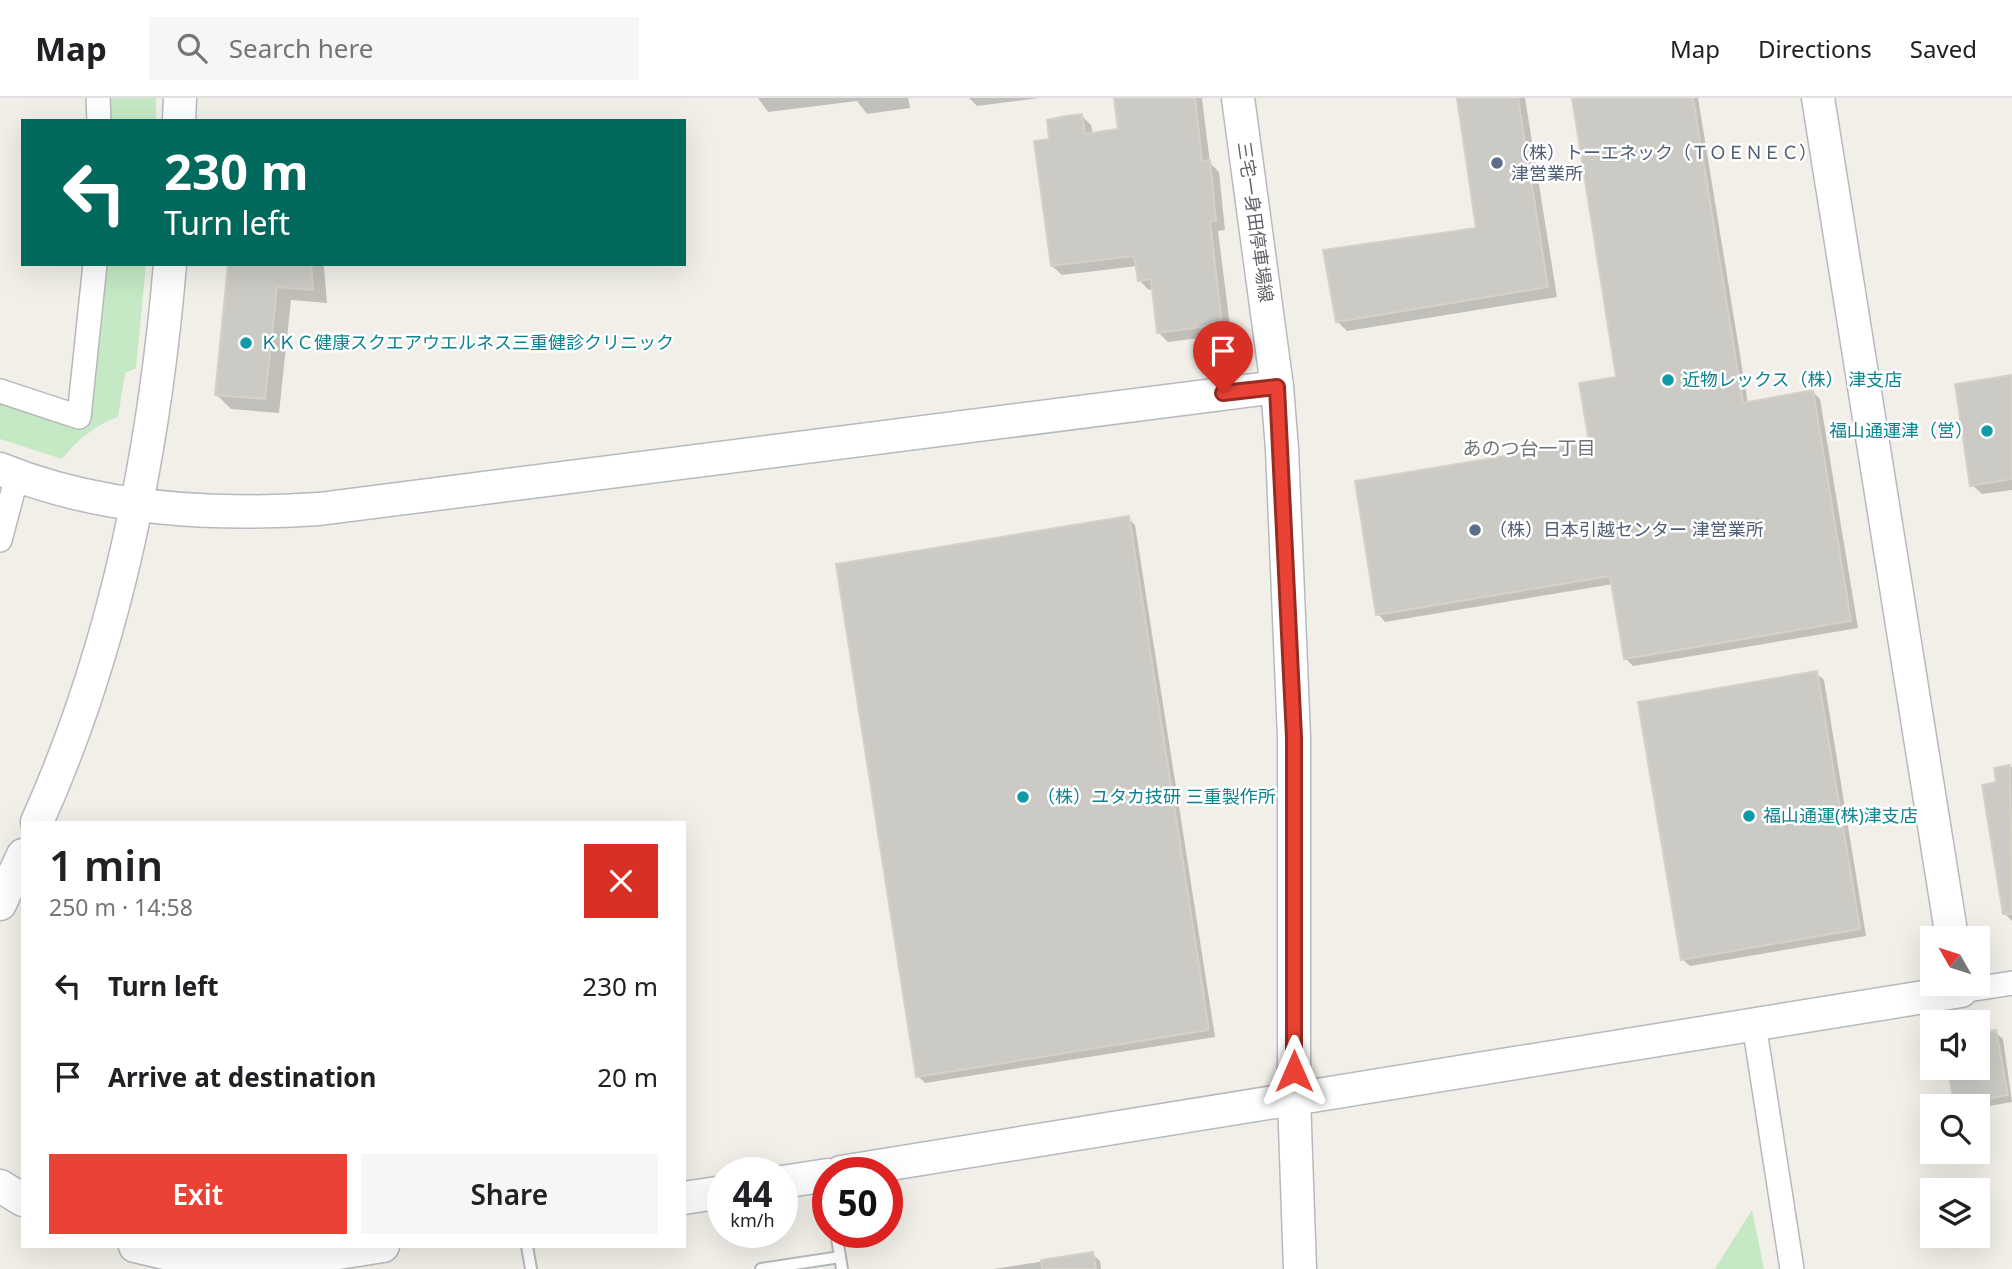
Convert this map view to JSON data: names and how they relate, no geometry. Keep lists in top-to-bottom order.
{
  "streets": {
    "street": ["三宅一身田停車場線"]
  },
  "districts": ["あのつ台一丁目"],
  "places": [
    "（株）トーエネック（ＴＯＥＮＥＣ） 津営業所",
    "ＫＫＣ健康スクエアウエルネス三重健診クリニック",
    "近物レックス（株） 津支店",
    "福山通運津（営）",
    "（株）日本引越センター 津営業所",
    "（株）ユタカ技研 三重製作所",
    "福山通運(株)津支店"
  ],
  "north": "top left",
  "page": {
    "header": "Map",
    "search": "Search here",
    "nav": ["Map", "Directions", "Saved"],
    "turn": ["230 m", "Turn left"],
    "heading": ["1 min", "250 m · 14:58"],
    "list": [
      {
        "name": "Turn left",
        "value": "230 m"
      },
      {
        "name": "Arrive at destination",
        "value": "20 m"
      }
    ],
    "buttons": ["Exit", "Share"],
    "speed": "44 km/h",
    "limit": "50"
  }
}
